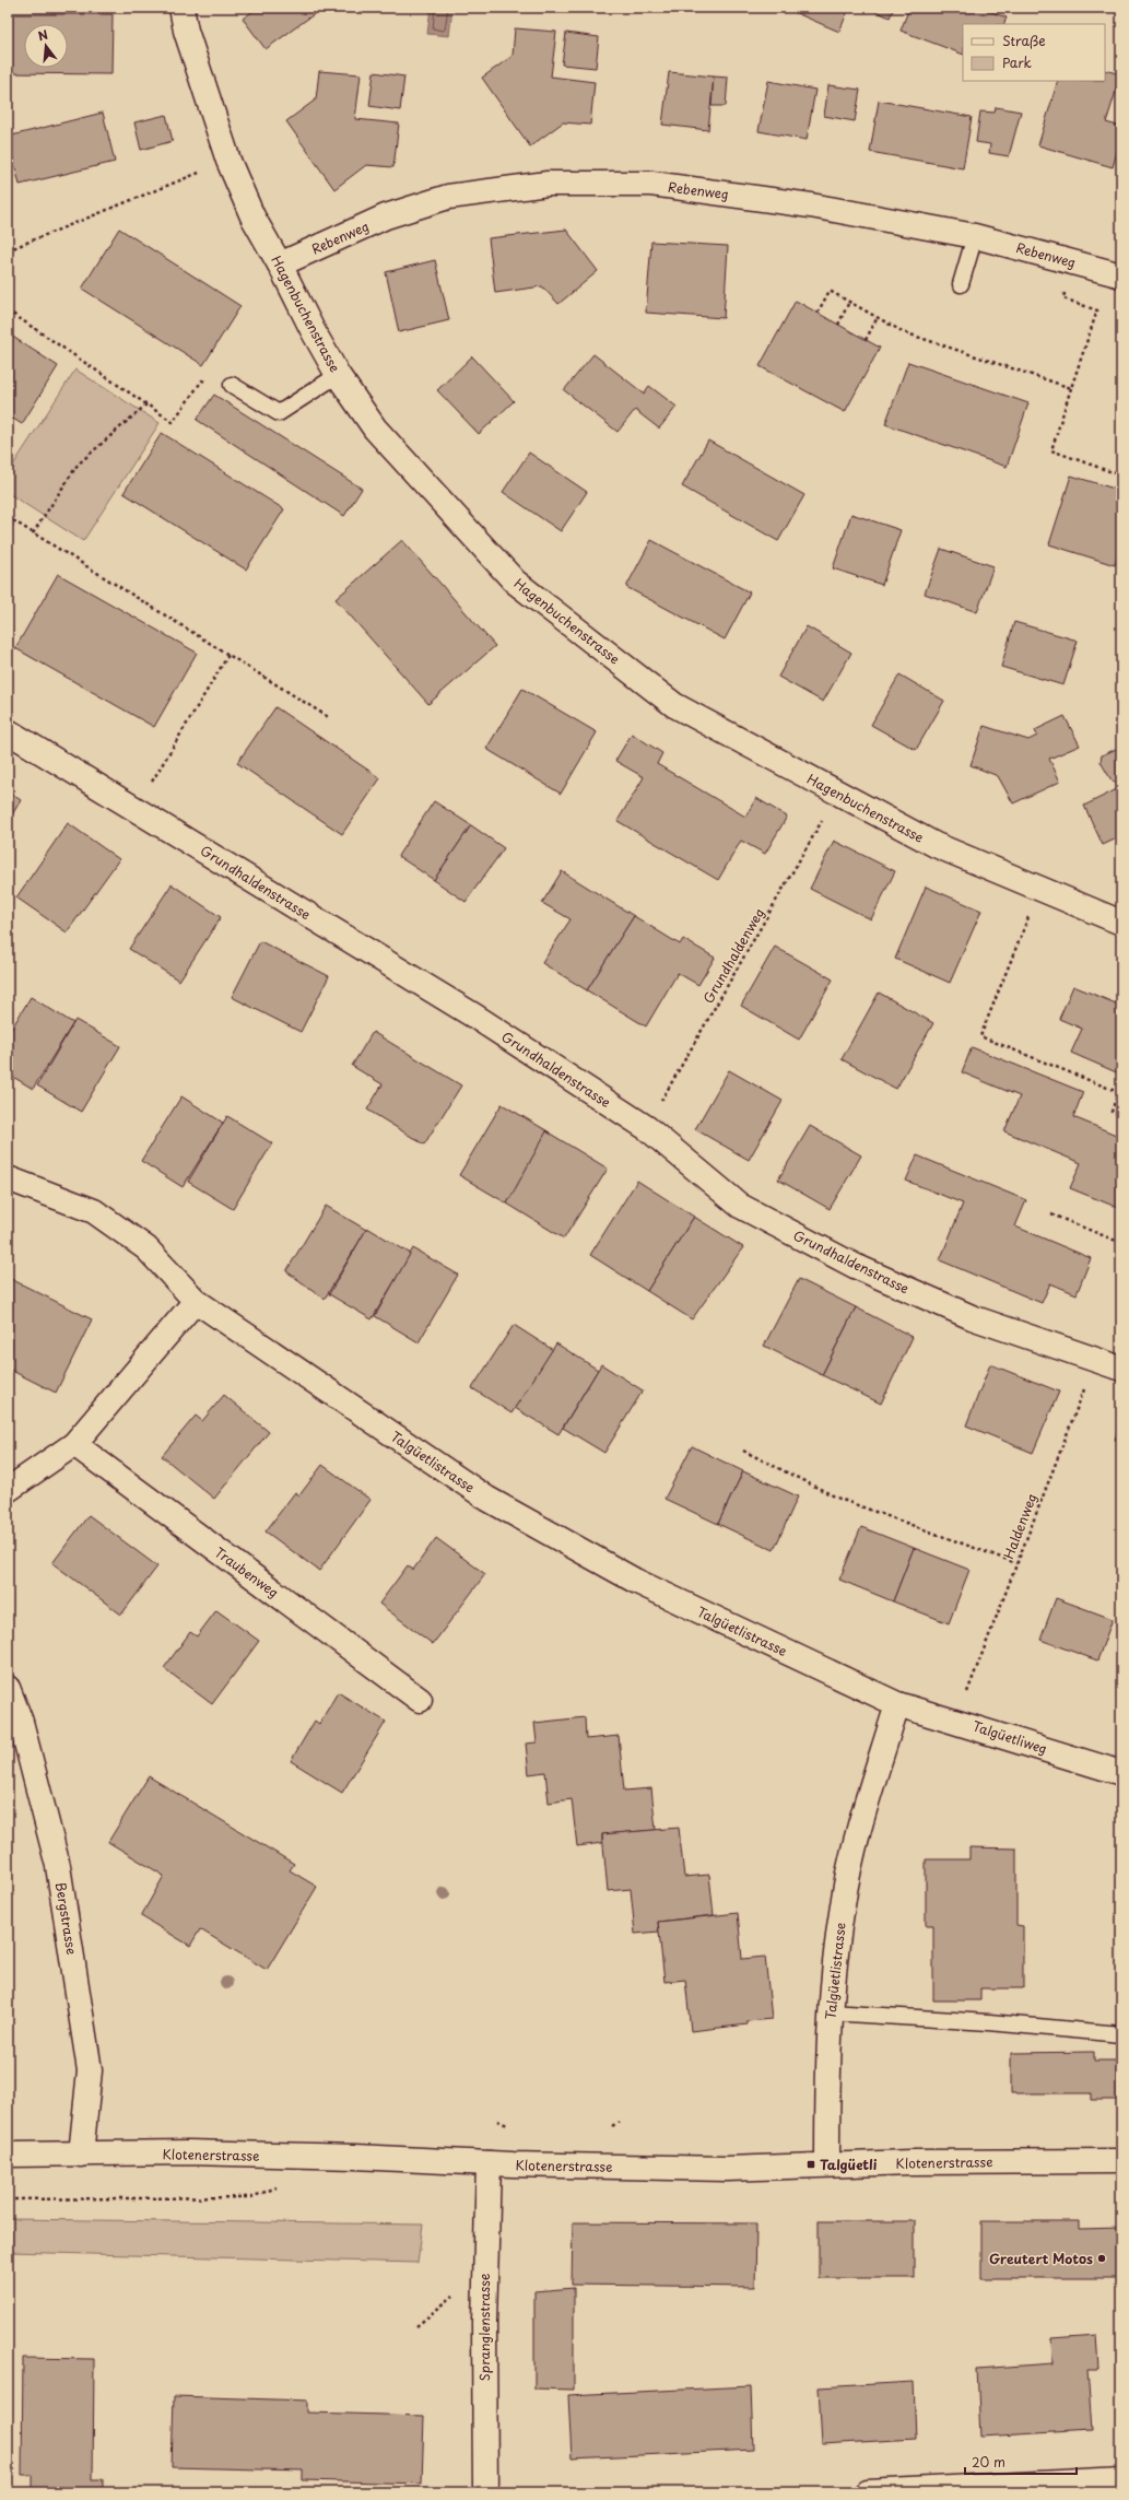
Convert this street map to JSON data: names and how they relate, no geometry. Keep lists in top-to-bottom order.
{
  "streets": {
    "street": [
      "Rebenweg",
      "Hagenbuchenstrasse",
      "Grundhaldenstrasse",
      "Talgüetlistrasse",
      "Traubenweg",
      "Talgüetliweg",
      "Bergstrasse",
      "Klotenerstrasse",
      "Spranglenstrasse"
    ],
    "path": ["Grundhaldenweg", "Haldenweg"]
  },
  "crossings": [
    ["Rebenweg", "Hagenbuchenstrasse"],
    ["Hagenbuchenstrasse", "Grundhaldenweg"],
    ["Grundhaldenstrasse", "Grundhaldenweg"],
    ["Grundhaldenstrasse", "Haldenweg"],
    ["Talgüetlistrasse", "Talgüetliweg"],
    ["Talgüetlistrasse", "Klotenerstrasse"],
    ["Bergstrasse", "Klotenerstrasse"],
    ["Klotenerstrasse", "Spranglenstrasse"]
  ],
  "places": {
    "transit": ["Talgüetli"],
    "other": ["Greutert Motos"]
  },
  "legend": ["Straße", "Park"],
  "scale_bar": "20 m",
  "north": "top"
}
